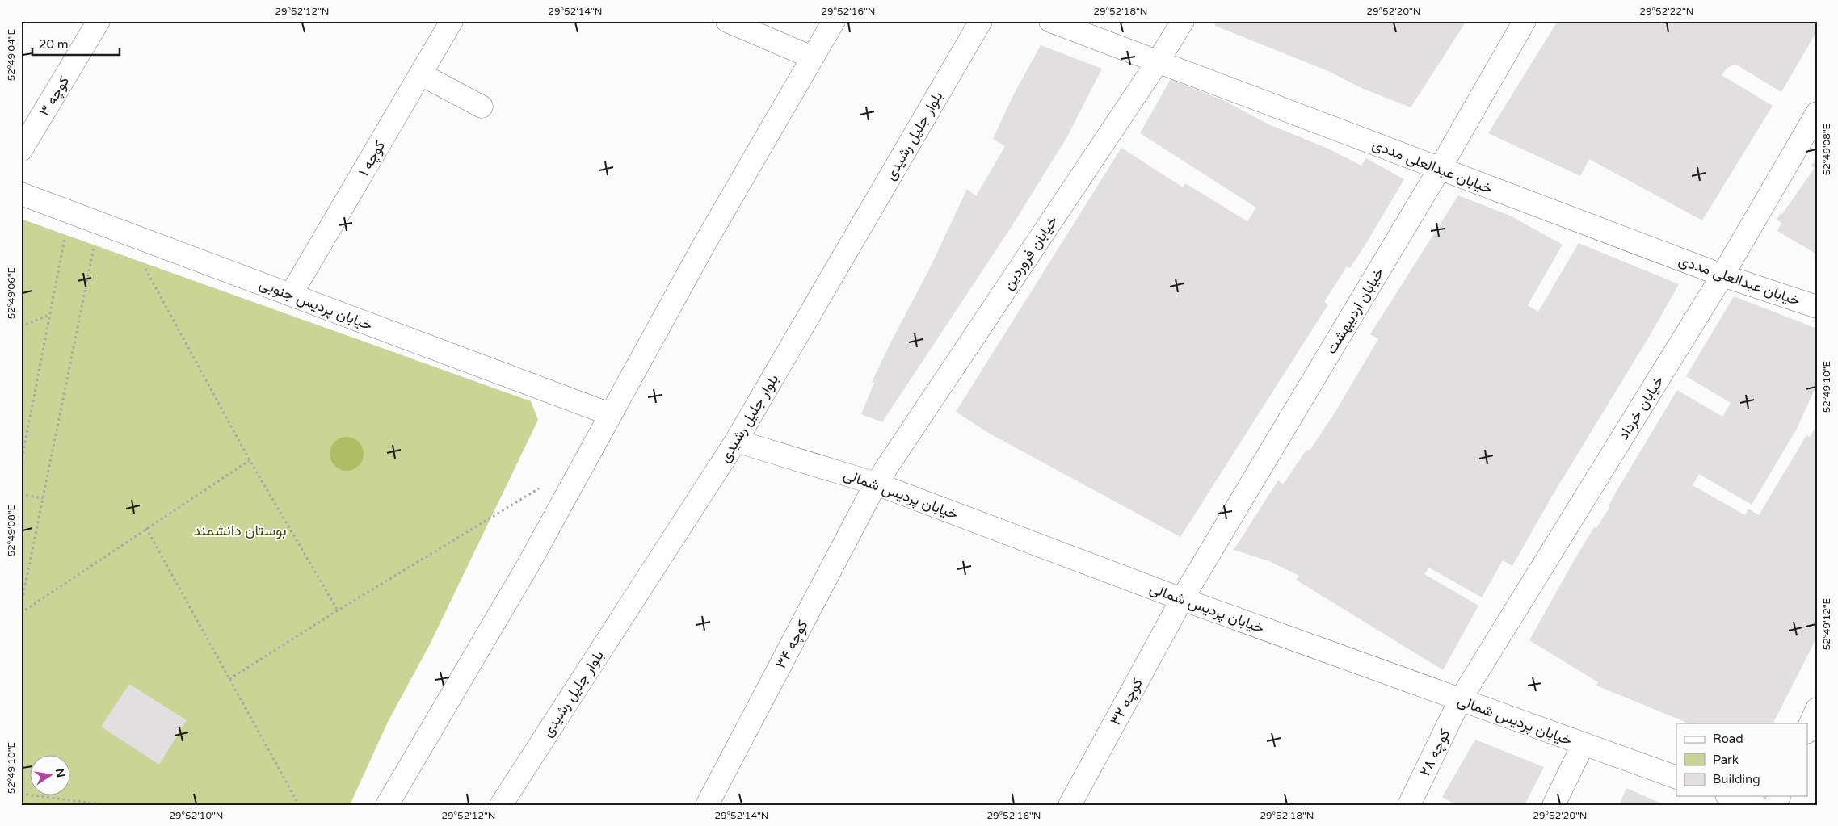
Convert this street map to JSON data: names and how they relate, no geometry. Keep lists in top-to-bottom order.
{
  "streets": {
    "street": [
      "کوچه ۳",
      "بلوار جلیل رشیدی",
      "کوچه ۱",
      "خیابان عبدالعلی مددی",
      "خیابان فروردین",
      "خیابان پردیس جنوبی",
      "خیابان اردیبهشت",
      "خیابان خرداد",
      "خیابان پردیس شمالی",
      "کوچه ۳۴",
      "کوچه ۳۲",
      "کوچه ۲۸"
    ]
  },
  "crossings": [
    ["بلوار جلیل رشیدی", "خیابان پردیس شمالی"],
    ["کوچه ۱", "خیابان پردیس جنوبی"],
    ["خیابان عبدالعلی مددی", "خیابان فروردین"],
    ["خیابان عبدالعلی مددی", "خیابان اردیبهشت"],
    ["خیابان عبدالعلی مددی", "خیابان خرداد"],
    ["خیابان فروردین", "خیابان پردیس شمالی"],
    ["خیابان فروردین", "کوچه ۳۴"],
    ["خیابان اردیبهشت", "خیابان پردیس شمالی"],
    ["خیابان اردیبهشت", "کوچه ۳۲"],
    ["خیابان خرداد", "خیابان پردیس شمالی"],
    ["خیابان خرداد", "کوچه ۲۸"],
    ["خیابان پردیس شمالی", "کوچه ۳۴"],
    ["خیابان پردیس شمالی", "کوچه ۳۲"],
    ["خیابان پردیس شمالی", "کوچه ۲۸"]
  ],
  "parks": ["بوستان دانشمند"],
  "legend": ["Road", "Park", "Building"],
  "scale_bar": "20 m",
  "north": "right",
  "coordinates": [
    "29°52'12\"N",
    "29°52'14\"N",
    "29°52'16\"N",
    "29°52'18\"N",
    "29°52'20\"N",
    "29°52'22\"N",
    "52°49'04\"E",
    "52°49'08\"E",
    "52°49'06\"E",
    "52°49'10\"E",
    "52°49'12\"E",
    "29°52'10\"N"
  ]
}
